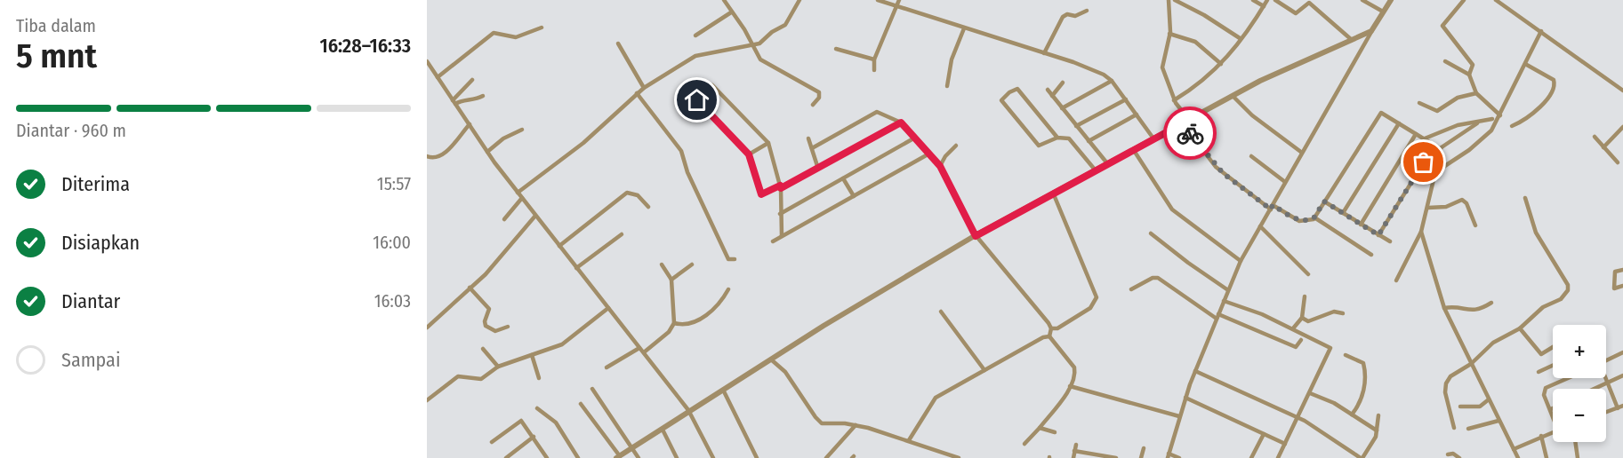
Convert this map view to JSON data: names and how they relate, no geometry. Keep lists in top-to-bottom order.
{
  "page": {
    "heading": ["5 mnt", "Tiba dalam", "16:28–16:33"],
    "bar": "Diantar · 960 m",
    "list": [
      ["Diterima", "15:57"],
      ["Disiapkan", "16:00"],
      ["Diantar", "16:03"],
      "Sampai"
    ],
    "map_buttons": ["+", "−"]
  }
}
